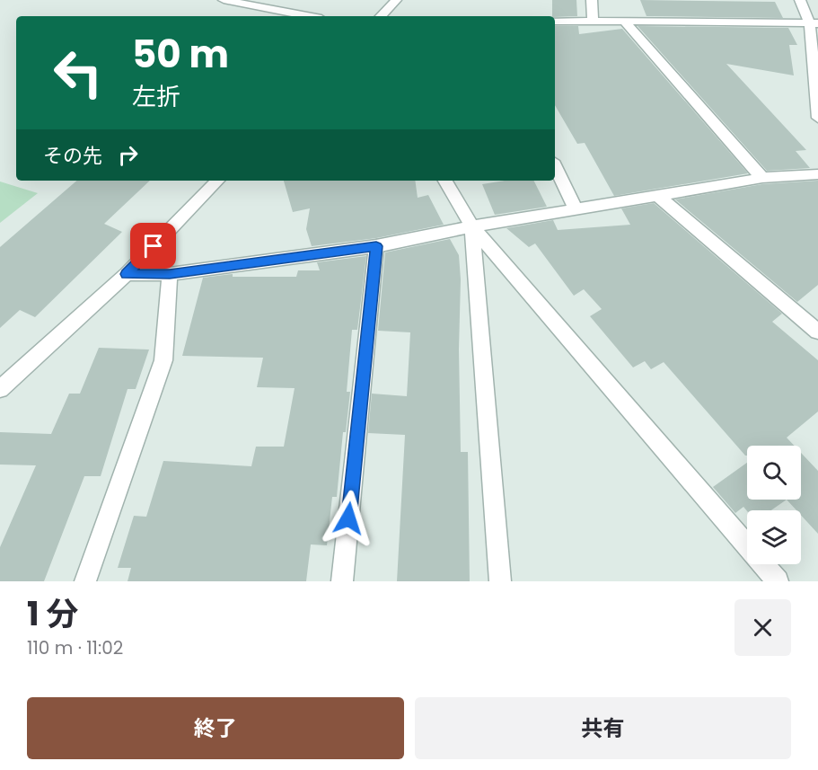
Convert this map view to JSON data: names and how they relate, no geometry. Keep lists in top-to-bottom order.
{
  "page": {
    "turn": ["50 m", "左折"],
    "then": "その先",
    "heading": ["1 分", "110 m · 11:02"],
    "buttons": ["終了", "共有"]
  }
}
